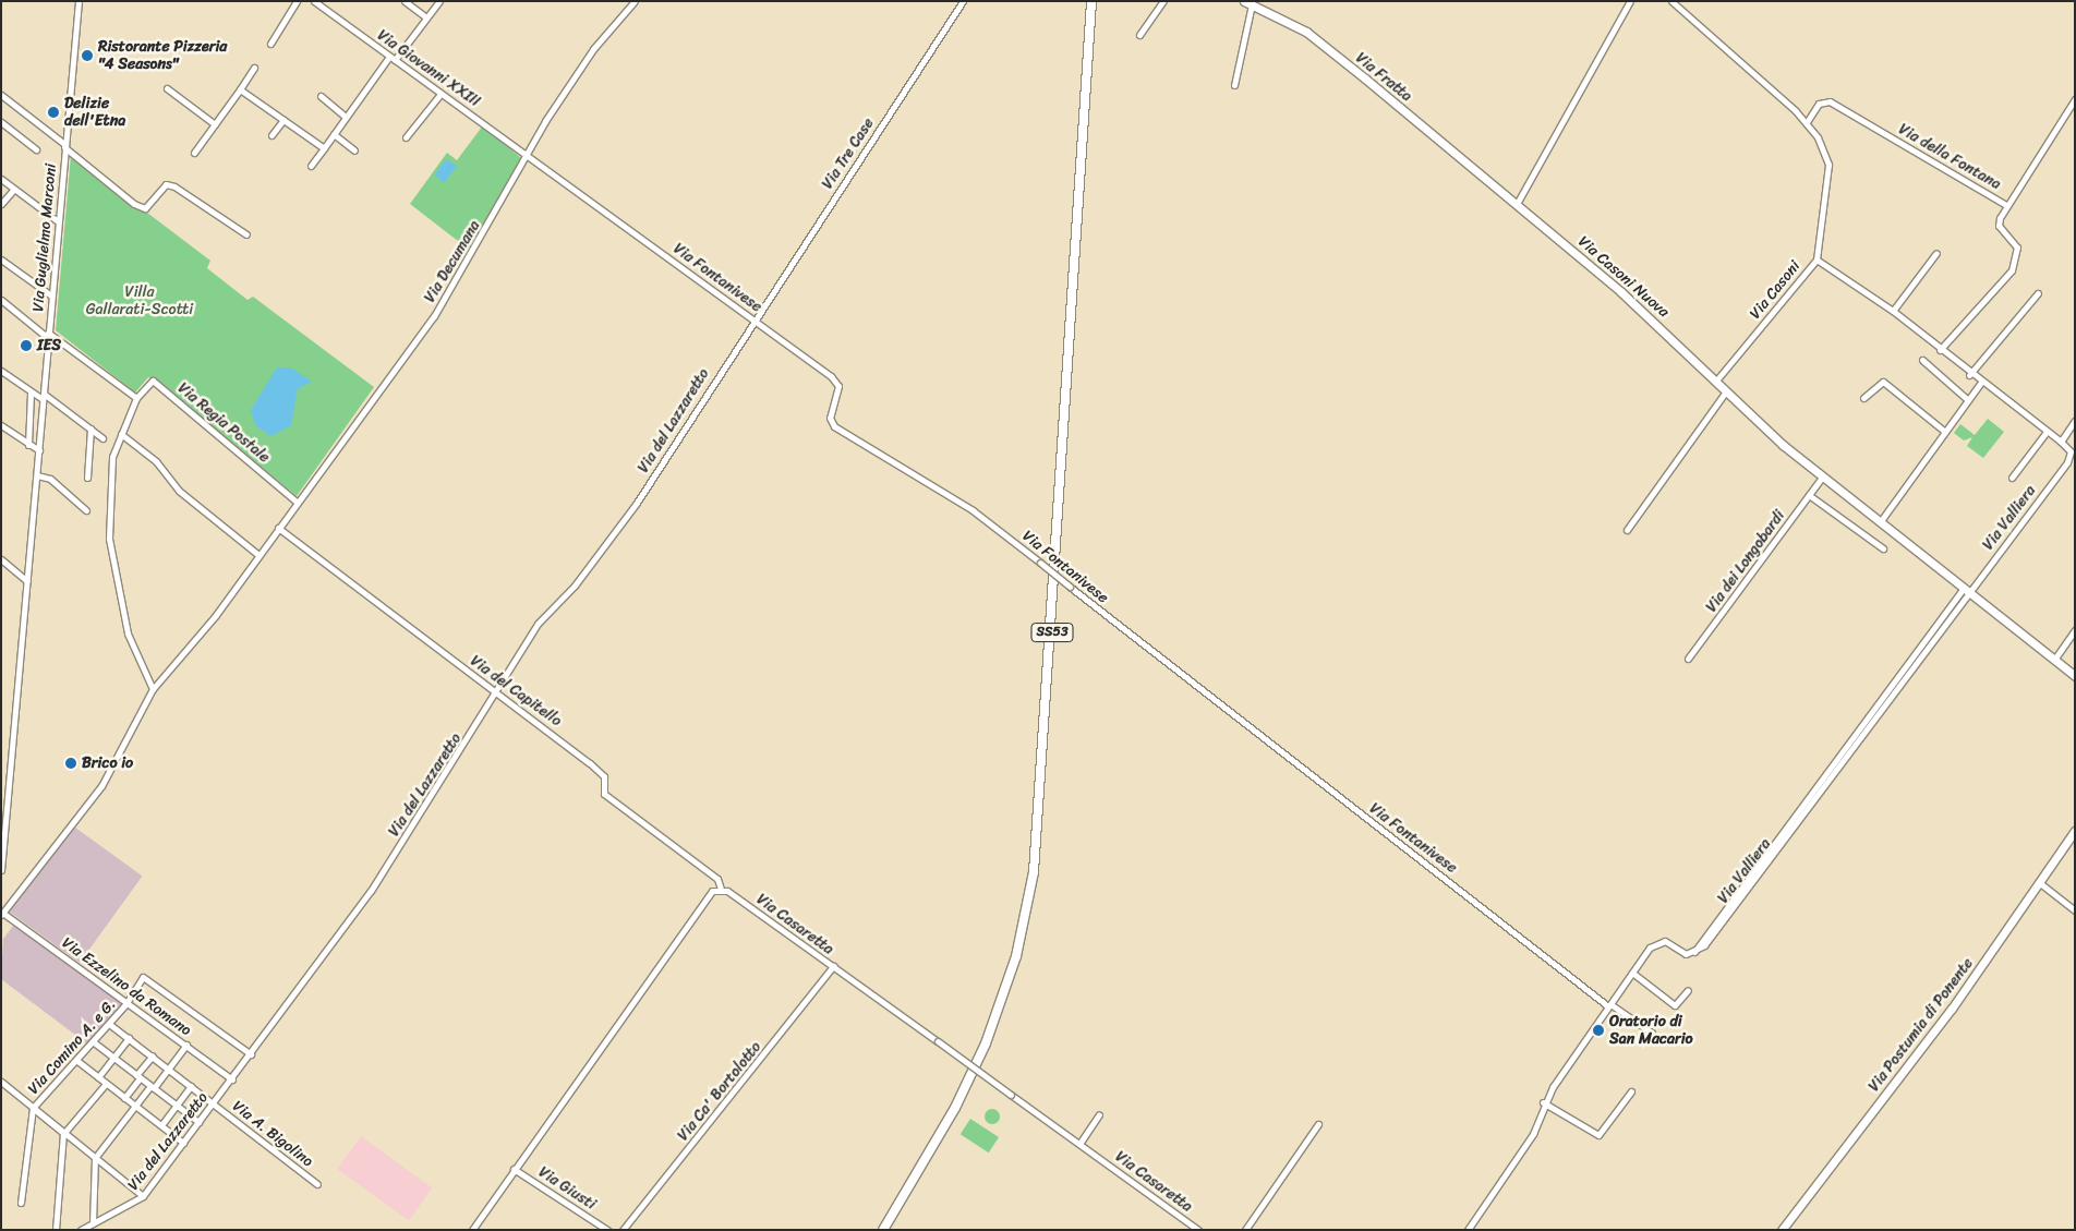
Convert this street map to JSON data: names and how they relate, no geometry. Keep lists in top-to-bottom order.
{
  "streets": {
    "highway": ["SS53"],
    "main road": ["Via Fratta", "Via Casoni Nuova", "Via Postumia di Ponente"],
    "street": [
      "Via Giovanni XXIII",
      "Via Tre Case",
      "Via della Fontana",
      "Via Guglielmo Marconi",
      "Via Decumana",
      "Via Fontanivese",
      "Via Casoni",
      "Via del Lazzaretto",
      "Via Regia Postale",
      "Via Valliera",
      "Via dei Longobardi",
      "Via del Capitello",
      "Via Casaretta",
      "Via Ezzelino da Romano",
      "Via Comino A. e G.",
      "Via Ca' Bortolotto",
      "Via A. Bigolino",
      "Via Giusti"
    ]
  },
  "crossings": [
    ["Via Giovanni XXIII", "Via Decumana"],
    ["Via Giovanni XXIII", "Via Fontanivese"],
    ["Via Fratta", "Via Casoni Nuova"],
    ["Via Tre Case", "Via Fontanivese"],
    ["Via Tre Case", "Via del Lazzaretto"],
    ["Via Decumana", "Via Fontanivese"],
    ["Via Decumana", "Via Regia Postale"],
    ["Via Decumana", "Via del Capitello"],
    ["Via Decumana", "Via Ezzelino da Romano"],
    ["Via Casoni Nuova", "Via Casoni"],
    ["Via Casoni Nuova", "Via Valliera"],
    ["Via Casoni Nuova", "Via dei Longobardi"],
    ["Via Fontanivese", "Via del Lazzaretto"],
    ["Via Casoni", "Via Valliera"],
    ["Via del Lazzaretto", "Via del Capitello"],
    ["Via del Lazzaretto", "Via Ezzelino da Romano"],
    ["Via del Lazzaretto", "Via Comino A. e G."],
    ["Via del Lazzaretto", "Via A. Bigolino"],
    ["Via del Capitello", "Via Casaretta"],
    ["Via Casaretta", "Via Ca' Bortolotto"],
    ["Via Ezzelino da Romano", "Via Comino A. e G."],
    ["Via Comino A. e G.", "Via A. Bigolino"]
  ],
  "parks": ["Villa Gallarati-Scotti"],
  "places": [
    "Ristorante Pizzeria \"4 Seasons\"",
    "Delizie dell'Etna",
    "IES",
    "Brico io",
    "Oratorio di San Macario"
  ]
}
